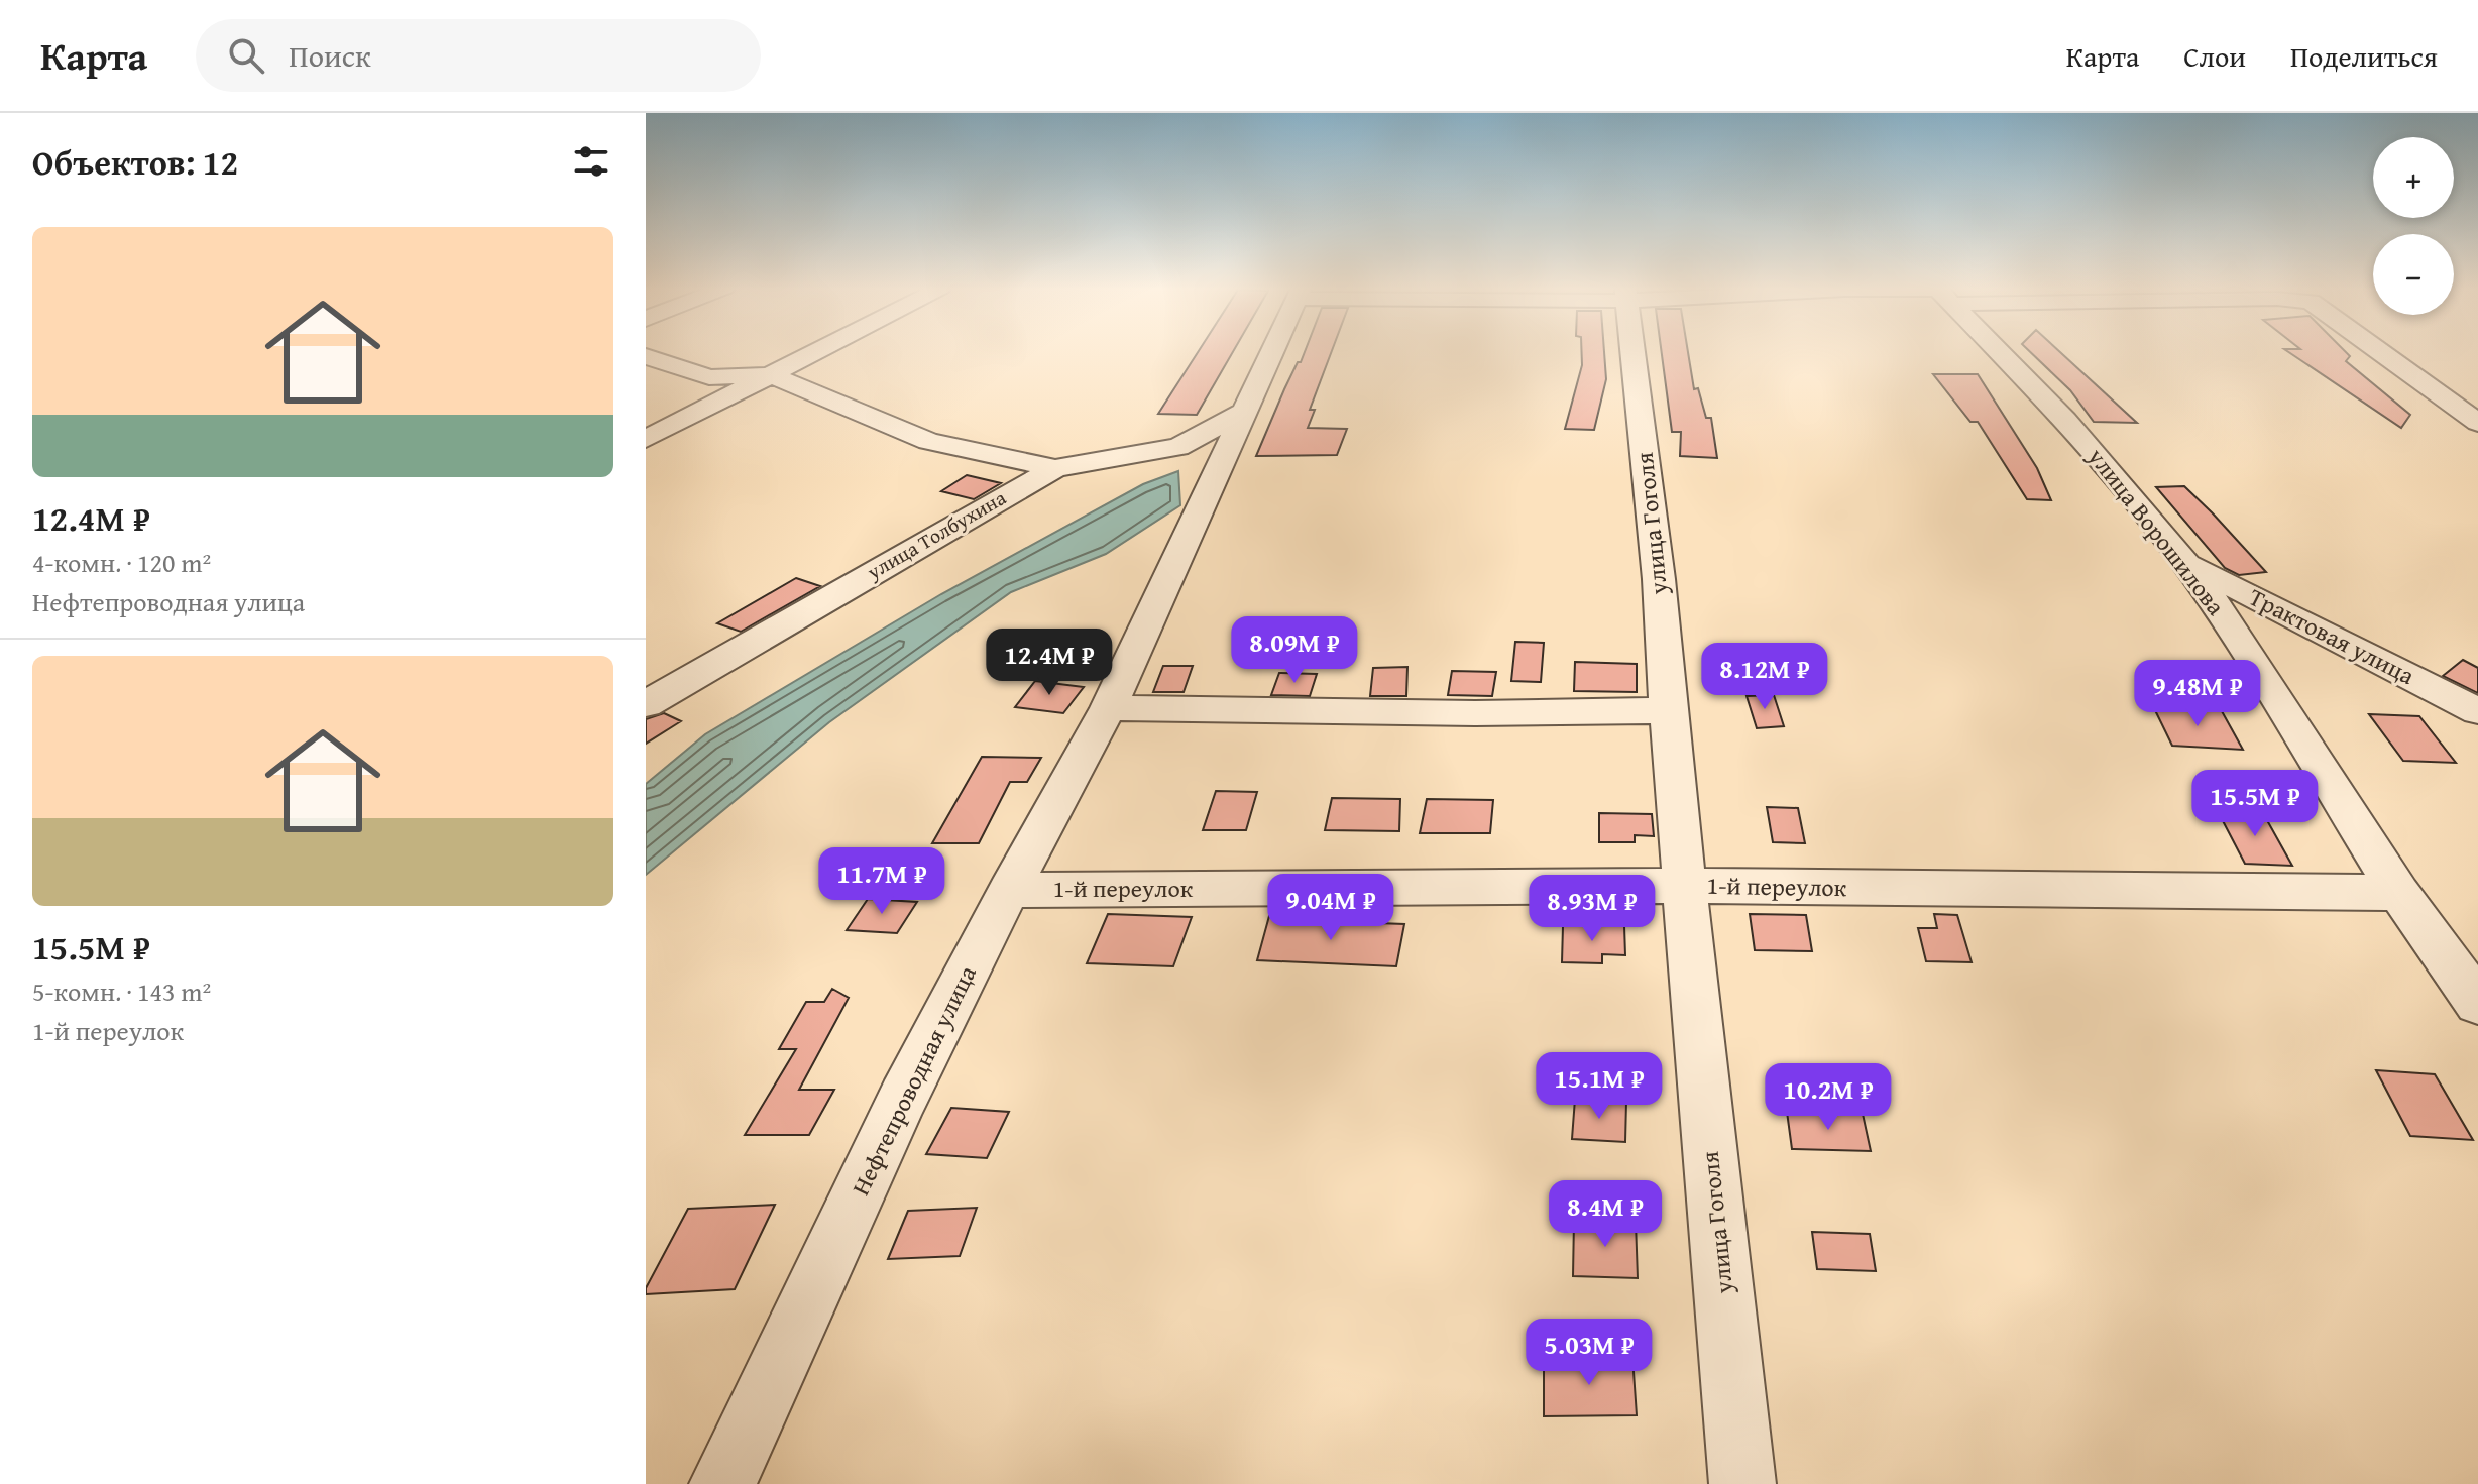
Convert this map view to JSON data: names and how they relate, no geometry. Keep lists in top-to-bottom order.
{
  "streets": {
    "street": [
      "улица Гоголя",
      "улица Ворошилова",
      "улица Толбухина",
      "Трактовая улица",
      "1-й переулок",
      "Нефтепроводная улица"
    ]
  },
  "crossings": [
    ["улица Гоголя", "1-й переулок"],
    ["улица Ворошилова", "Трактовая улица"],
    ["улица Ворошилова", "1-й переулок"],
    ["улица Толбухина", "Нефтепроводная улица"],
    ["1-й переулок", "Нефтепроводная улица"]
  ],
  "page": {
    "header": "Карта",
    "search": "Поиск",
    "nav": ["Карта", "Слои", "Поделиться"],
    "heading": "Объектов: 12",
    "map_buttons": ["+", "−"],
    "list": [
      {
        "name": "12.4M ₽",
        "note": "4-комн. · 120 m² · Нефтепроводная улица"
      },
      {
        "name": "15.5M ₽",
        "note": "5-комн. · 143 m² · 1-й переулок"
      }
    ],
    "price": [
      "8.09M ₽",
      "12.4M ₽",
      "8.12M ₽",
      "9.48M ₽",
      "15.5M ₽",
      "11.7M ₽",
      "9.04M ₽",
      "8.93M ₽",
      "15.1M ₽",
      "10.2M ₽",
      "8.4M ₽",
      "5.03M ₽"
    ]
  }
}
